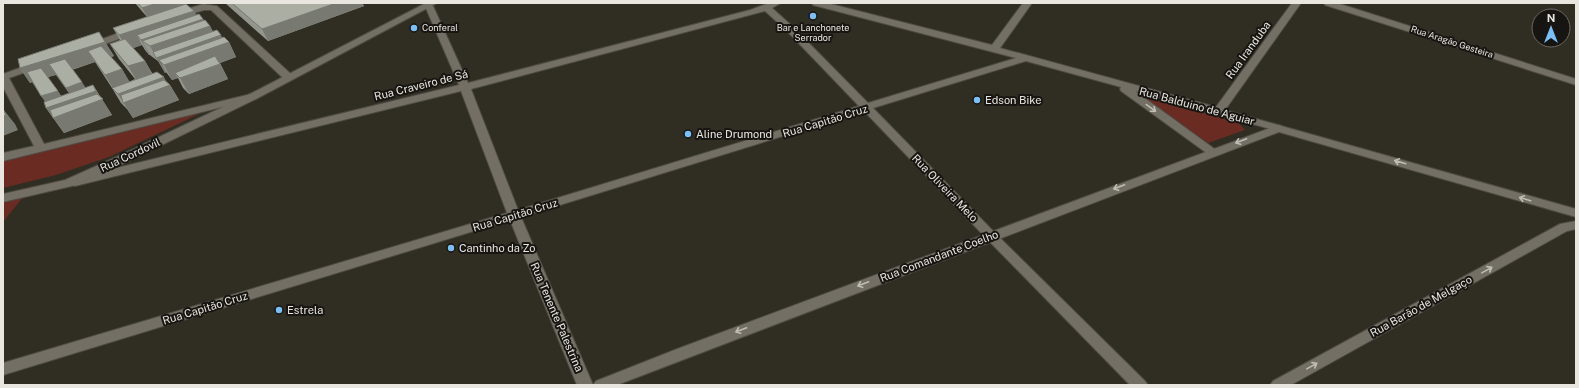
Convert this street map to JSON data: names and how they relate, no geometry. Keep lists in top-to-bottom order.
{
  "streets": {
    "street": [
      "Rua Aragão Gesteira",
      "Rua Iranduba",
      "Rua Craveiro de Sá",
      "Rua Balduino de Aguiar",
      "Rua Capitão Cruz",
      "Rua Cordovil",
      "Rua Oliveira Melo",
      "Rua Comandante Coelho",
      "Rua Barão de Melgaço",
      "Rua Tenente Palestrina"
    ]
  },
  "crossings": [
    ["Rua Iranduba", "Rua Balduino de Aguiar"],
    ["Rua Craveiro de Sá", "Rua Cordovil"],
    ["Rua Craveiro de Sá", "Rua Oliveira Melo"],
    ["Rua Craveiro de Sá", "Rua Tenente Palestrina"],
    ["Rua Balduino de Aguiar", "Rua Capitão Cruz"],
    ["Rua Balduino de Aguiar", "Rua Comandante Coelho"],
    ["Rua Balduino de Aguiar", "Rua Barão de Melgaço"],
    ["Rua Capitão Cruz", "Rua Oliveira Melo"],
    ["Rua Capitão Cruz", "Rua Tenente Palestrina"],
    ["Rua Cordovil", "Rua Tenente Palestrina"],
    ["Rua Oliveira Melo", "Rua Comandante Coelho"]
  ],
  "one_way": ["Rua Balduino de Aguiar", "Rua Comandante Coelho", "Rua Barão de Melgaço"],
  "places": [
    "Bar e Lanchonete Serrador",
    "Conferal",
    "Edson Bike",
    "Aline Drumond",
    "Cantinho da Zo",
    "Estrela"
  ],
  "north": "top"
}
